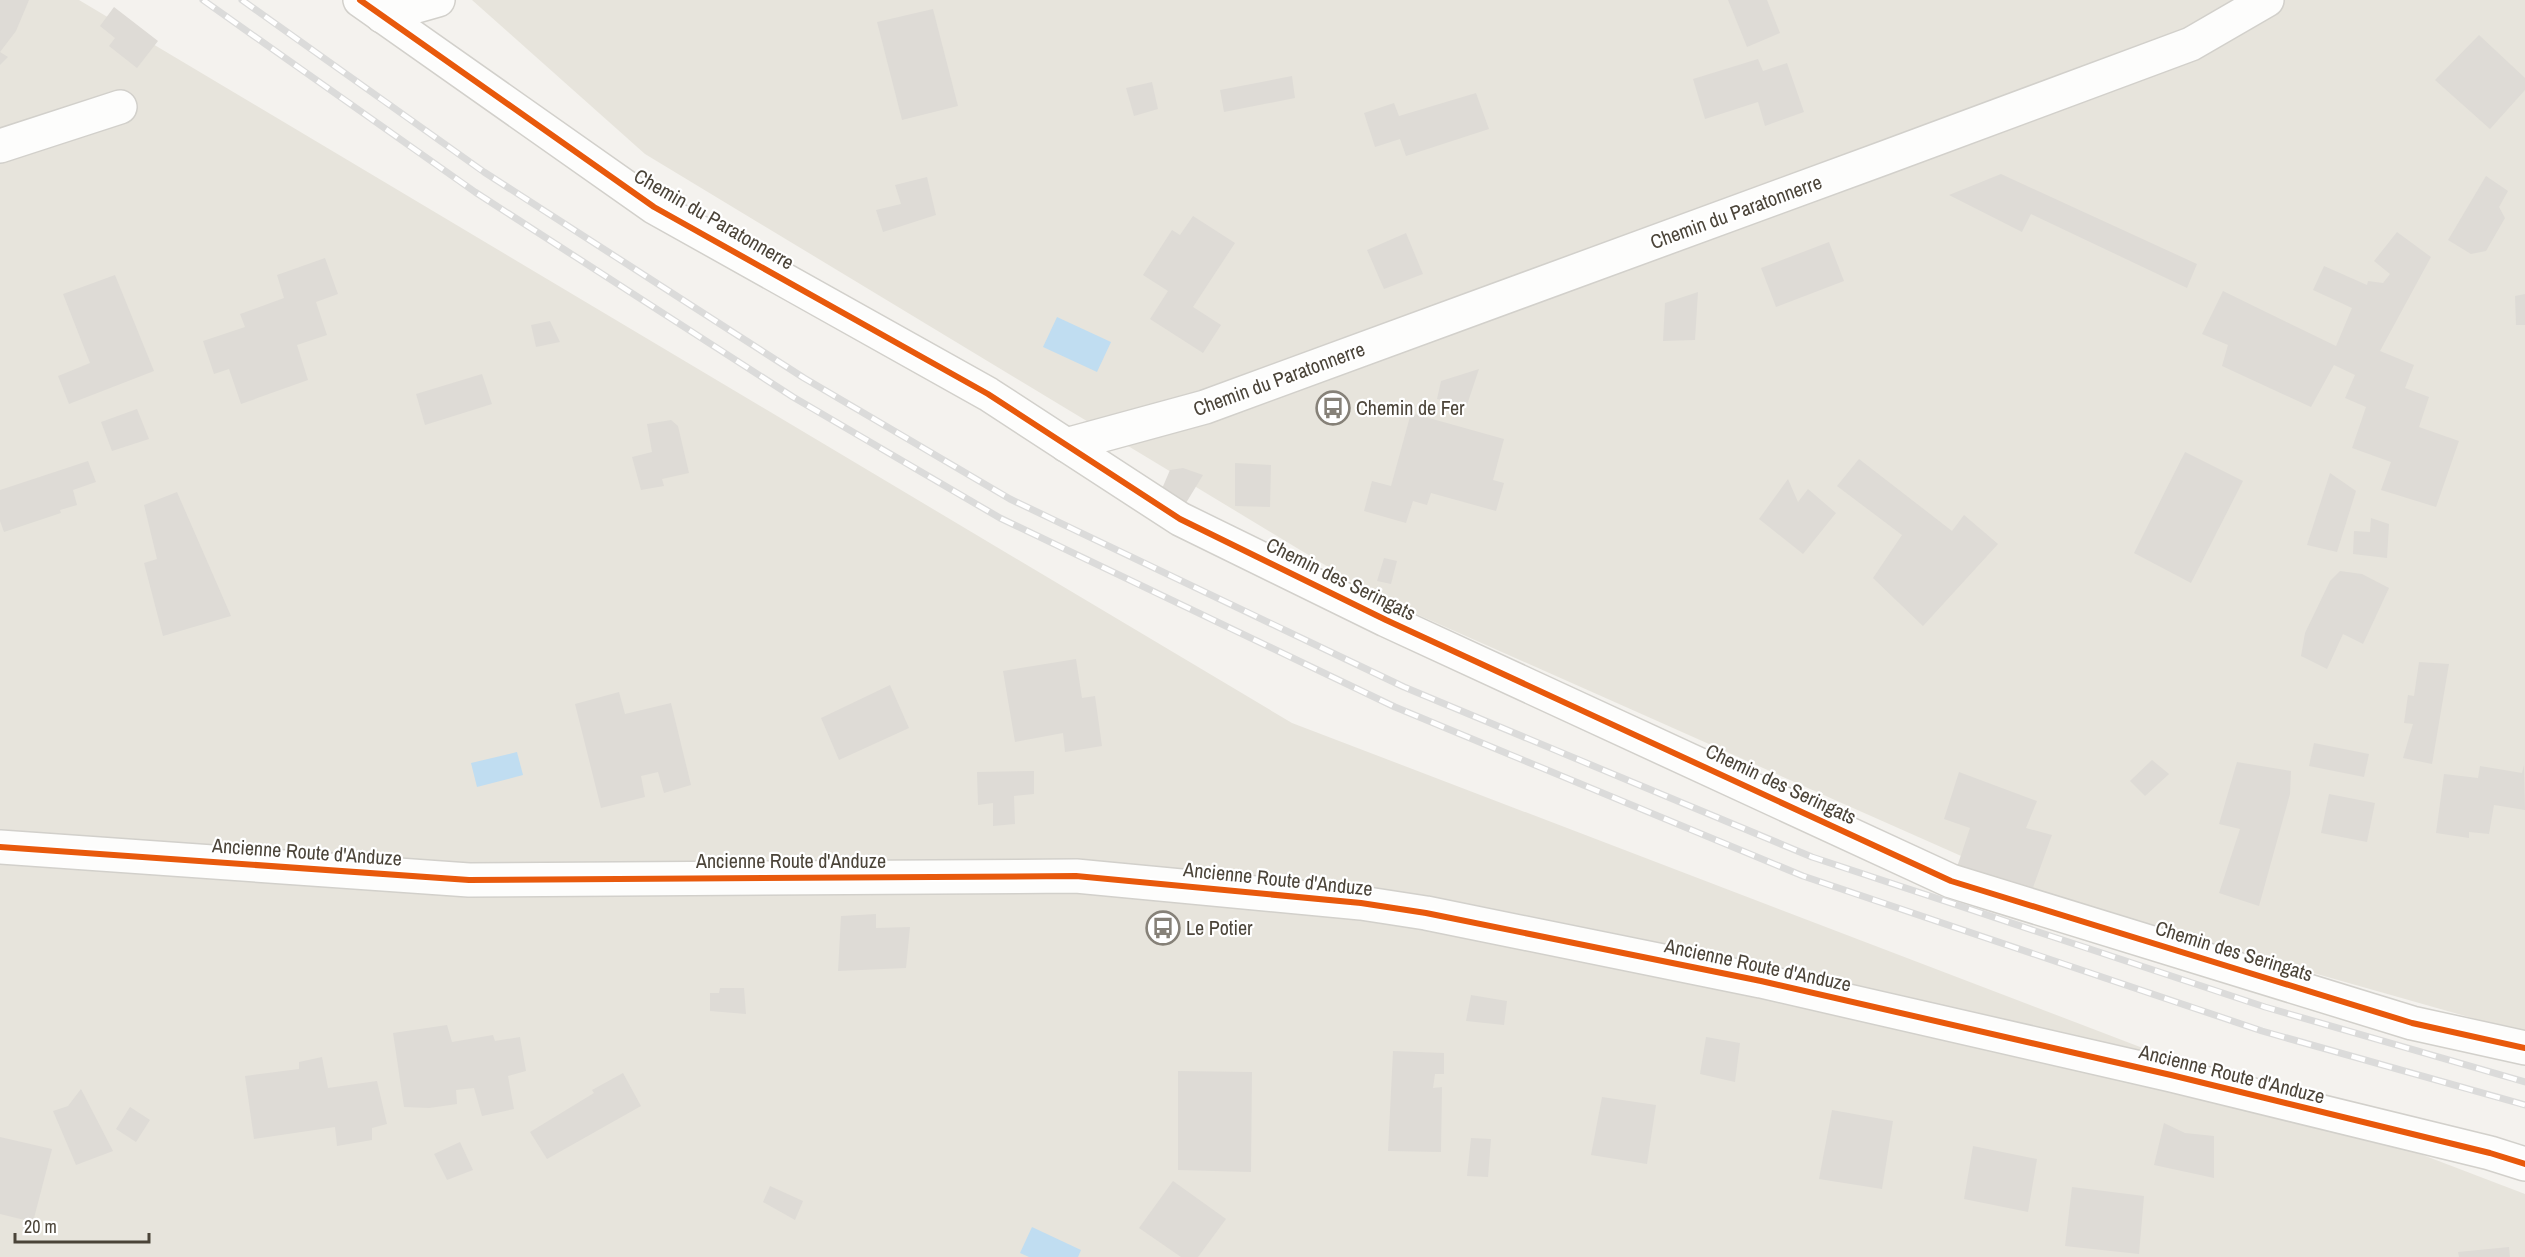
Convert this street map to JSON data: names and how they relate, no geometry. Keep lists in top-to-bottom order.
{
  "streets": {
    "street": ["Chemin du Paratonnerre", "Chemin des Seringats", "Ancienne Route d'Anduze"]
  },
  "crossings": [
    ["Chemin du Paratonnerre", "Chemin des Seringats"]
  ],
  "places": {
    "bus stop": ["Chemin de Fer", "Le Potier"]
  },
  "scale_bar": "20 m"
}
